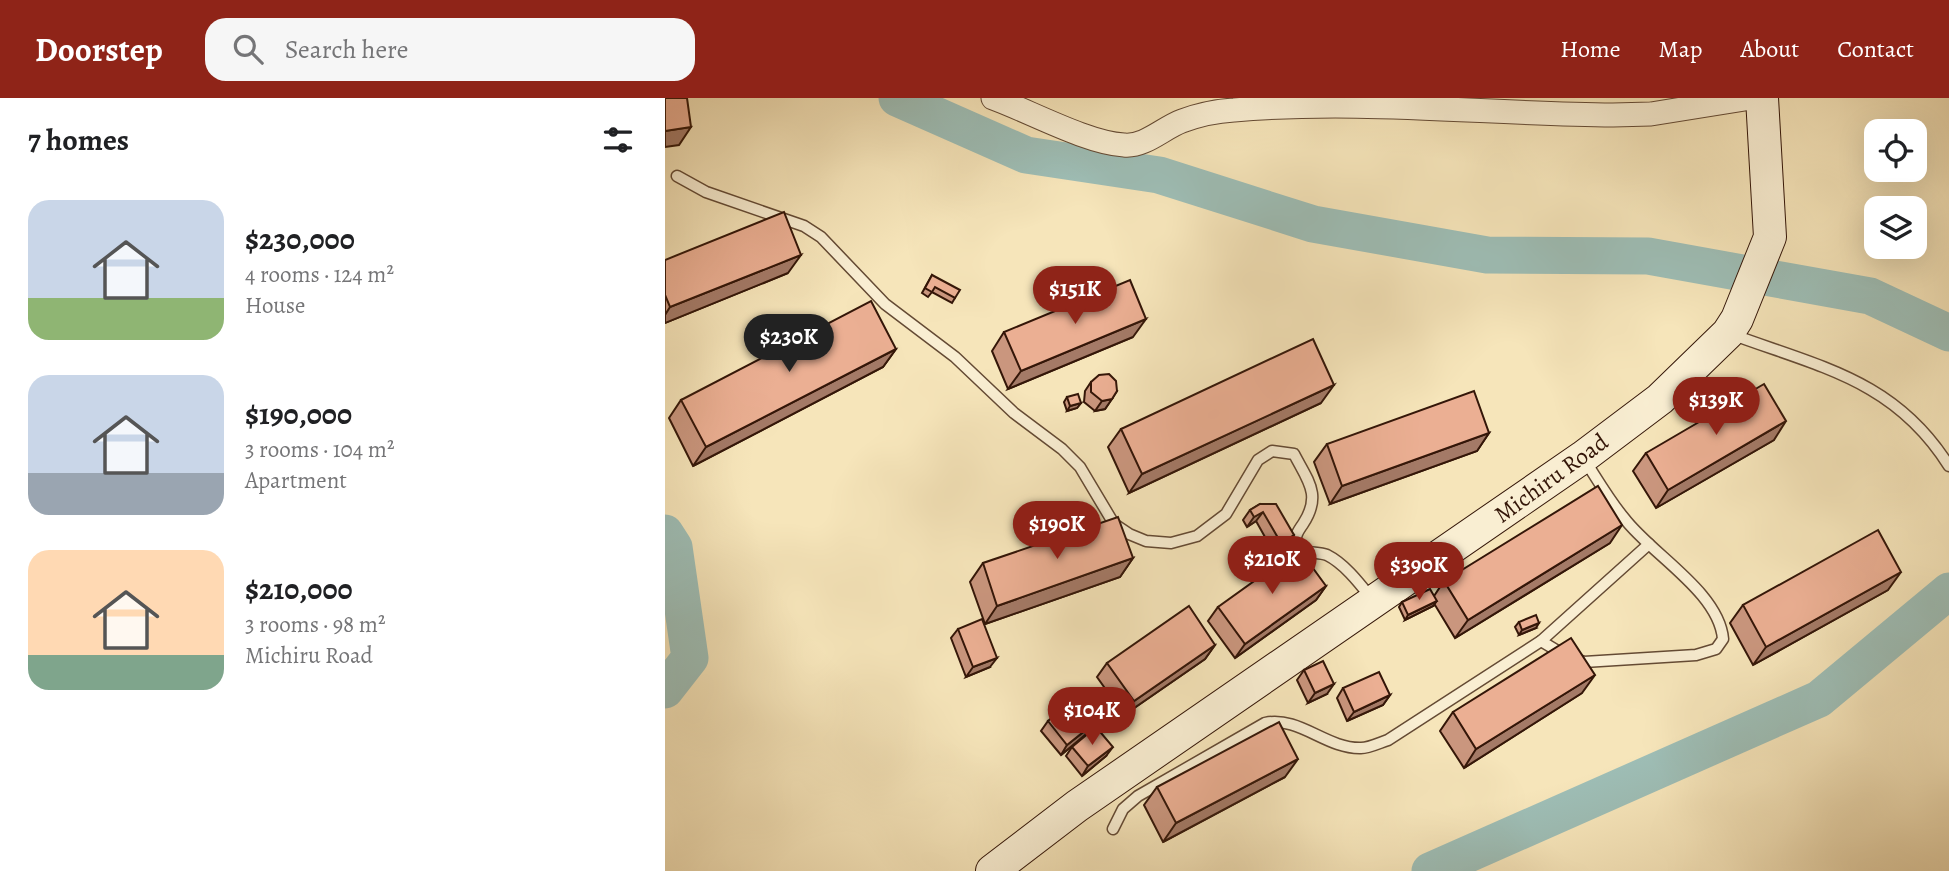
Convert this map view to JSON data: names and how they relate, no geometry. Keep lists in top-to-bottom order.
{
  "streets": {
    "street": ["Michiru Road"]
  },
  "page": {
    "header": "Doorstep",
    "search": "Search here",
    "nav": [
      "Home",
      "Map",
      "About",
      "Contact"
    ],
    "heading": "7 homes",
    "list": [
      {
        "name": "$230,000",
        "note": "4 rooms · 124 m² · House"
      },
      {
        "name": "$190,000",
        "note": "3 rooms · 104 m² · Apartment"
      },
      {
        "name": "$210,000",
        "note": "3 rooms · 98 m² · Michiru Road"
      }
    ],
    "price": [
      "$151K",
      "$230K",
      "$139K",
      "$190K",
      "$210K",
      "$390K",
      "$104K"
    ]
  }
}
